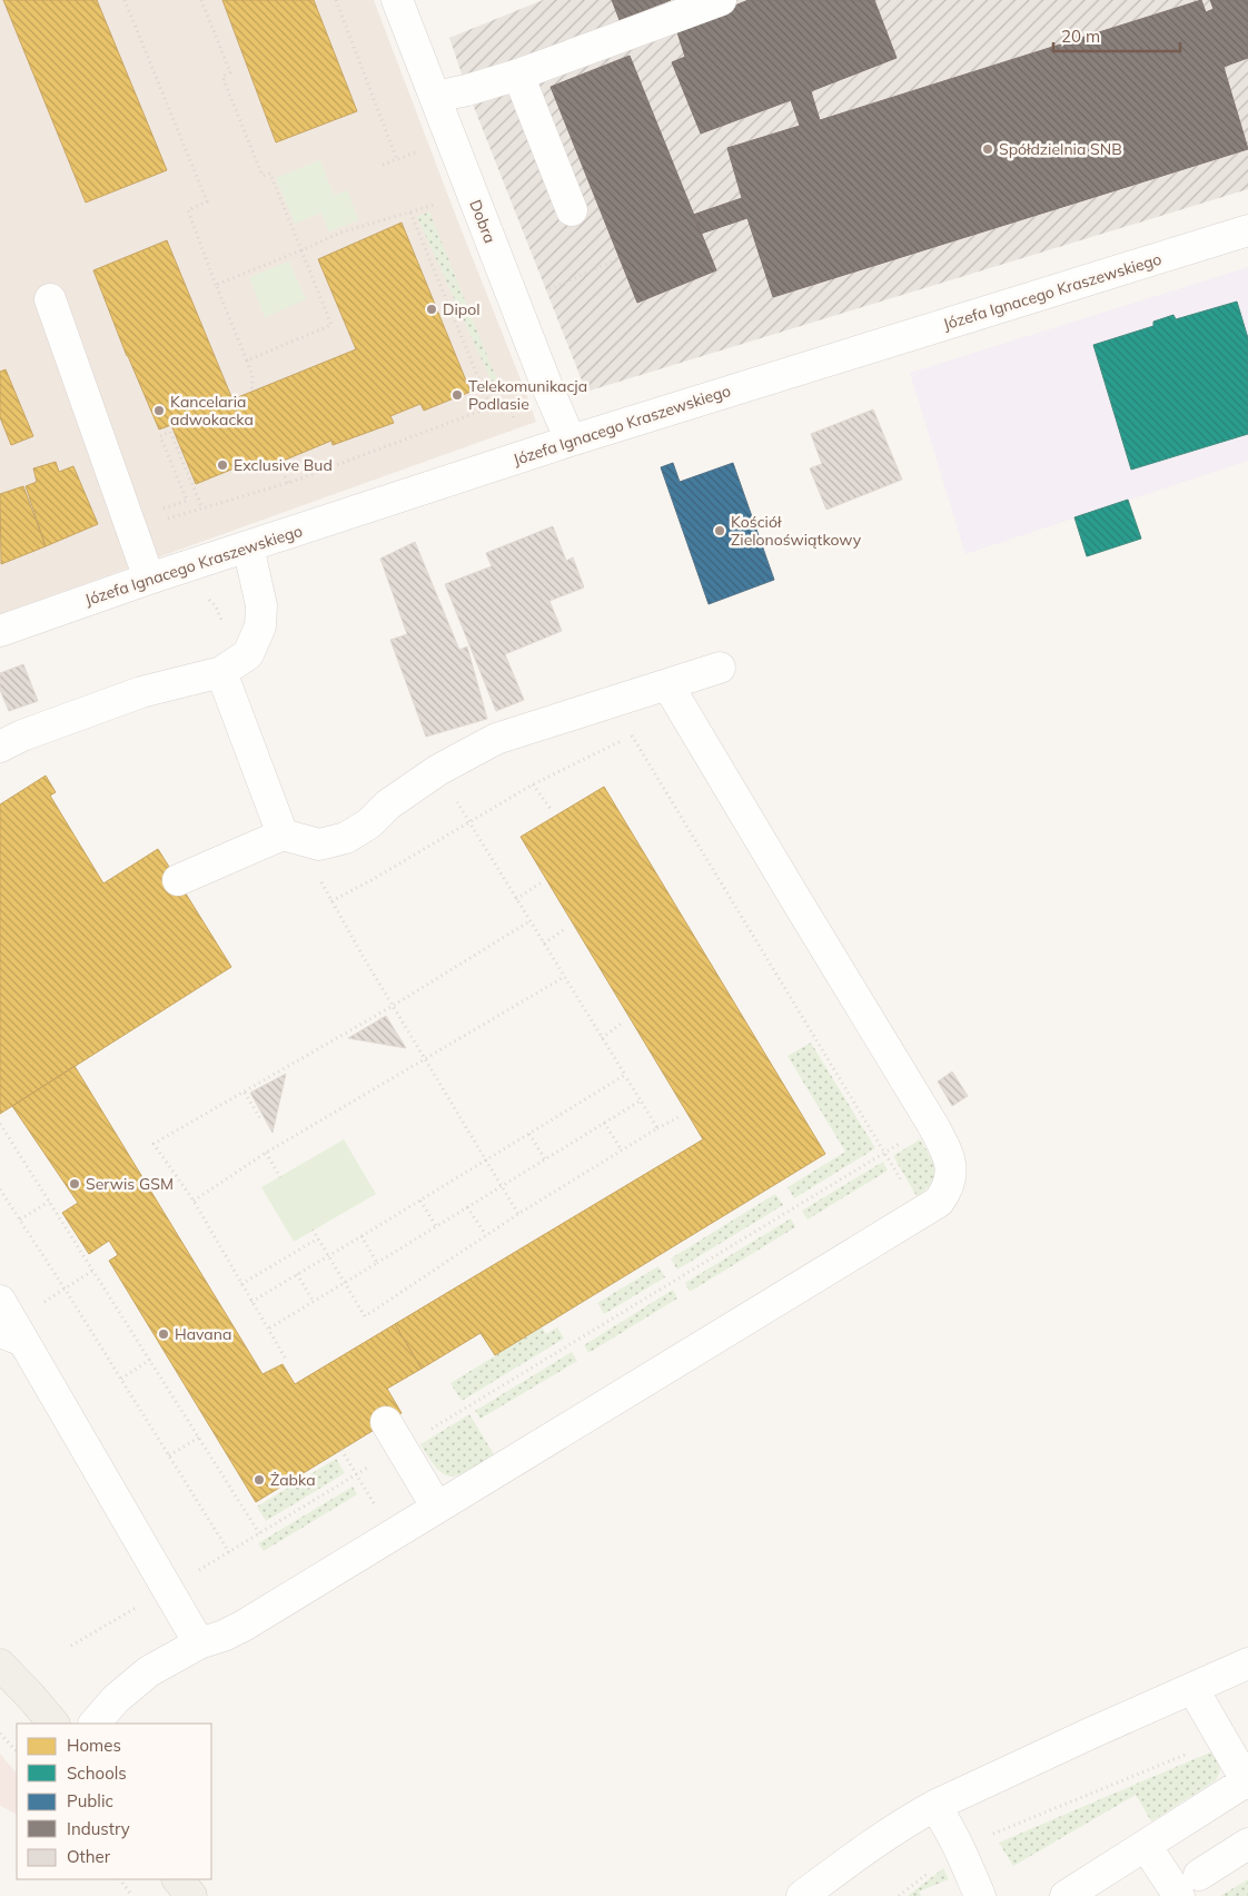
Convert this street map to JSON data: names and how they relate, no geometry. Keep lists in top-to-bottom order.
{
  "streets": {
    "street": ["Dobra", "Józefa Ignacego Kraszewskiego"]
  },
  "crossings": [
    ["Dobra", "Józefa Ignacego Kraszewskiego"]
  ],
  "places": [
    "Spółdzielnia SNB",
    "Dipol",
    "Telekomunikacja Podlasie",
    "Kancelaria adwokacka",
    "Exclusive Bud",
    "Kościół Zielonoświątkowy",
    "Serwis GSM",
    "Havana",
    "Żabka"
  ],
  "legend": [
    "Homes",
    "Schools",
    "Public",
    "Industry",
    "Other"
  ],
  "scale_bar": "20 m"
}
